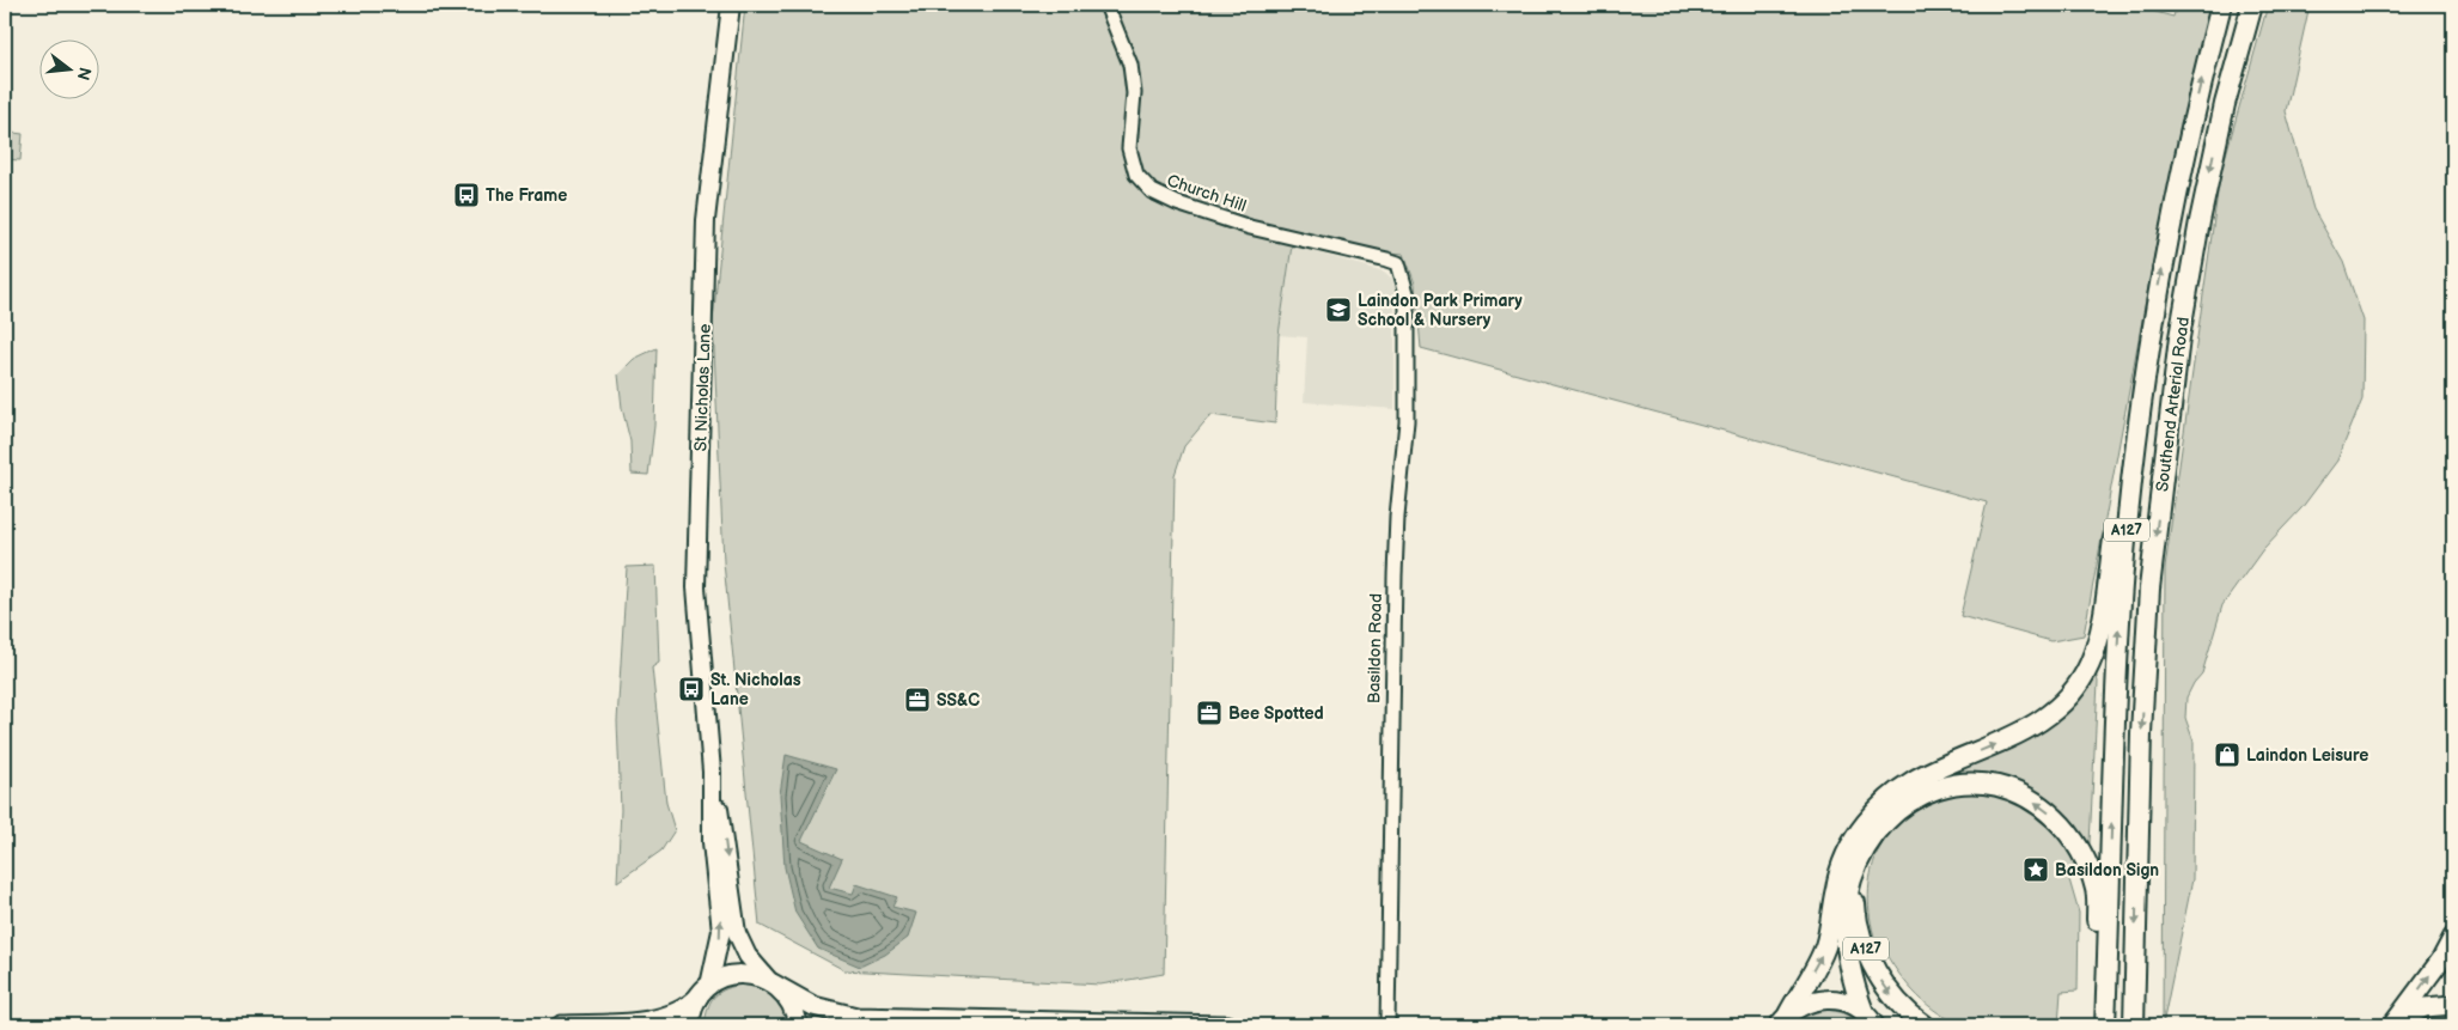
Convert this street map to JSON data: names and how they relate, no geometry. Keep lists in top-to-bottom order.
{
  "streets": {
    "highway": ["Southend Arterial Road", "A127"],
    "main road": ["St Nicholas Lane"],
    "street": ["Church Hill", "Basildon Road"]
  },
  "crossings": [
    ["Church Hill", "Basildon Road"],
    ["Southend Arterial Road", "A127"]
  ],
  "places": {
    "bus stop": ["The Frame", "St. Nicholas Lane"],
    "school or university": ["Laindon Park Primary School & Nursery"],
    "office": ["SS&C", "Bee Spotted"],
    "shop": ["Laindon Leisure"],
    "place": ["Basildon Sign"]
  },
  "north": "right"
}
